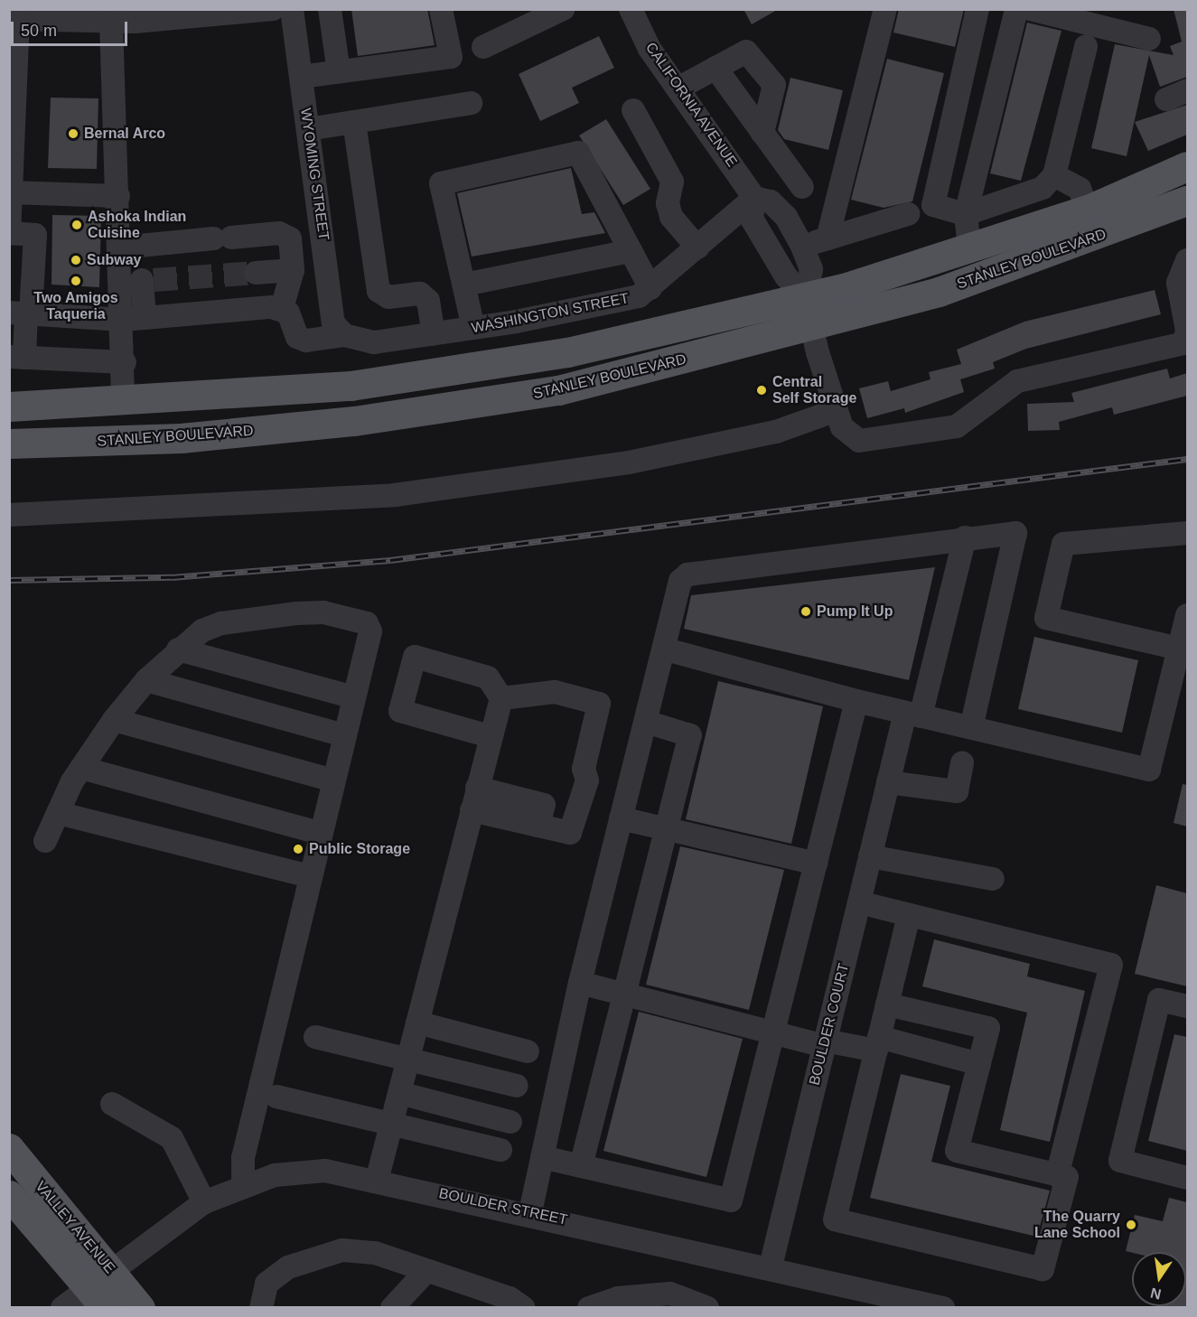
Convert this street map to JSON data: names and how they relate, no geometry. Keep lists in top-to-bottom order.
{
  "streets": {
    "main road": ["STANLEY BOULEVARD", "VALLEY AVENUE"],
    "street": [
      "CALIFORNIA AVENUE",
      "WYOMING STREET",
      "WASHINGTON STREET",
      "BOULDER COURT",
      "BOULDER STREET"
    ]
  },
  "crossings": [
    ["CALIFORNIA AVENUE", "STANLEY BOULEVARD"],
    ["CALIFORNIA AVENUE", "WASHINGTON STREET"],
    ["WYOMING STREET", "WASHINGTON STREET"],
    ["BOULDER COURT", "BOULDER STREET"],
    ["BOULDER STREET", "VALLEY AVENUE"]
  ],
  "places": [
    "Bernal Arco",
    "Ashoka Indian Cuisine",
    "Subway",
    "Two Amigos Taqueria",
    "Central Self Storage",
    "Pump It Up",
    "Public Storage",
    "The Quarry Lane School"
  ],
  "scale_bar": "50 m",
  "north": "bottom"
}
